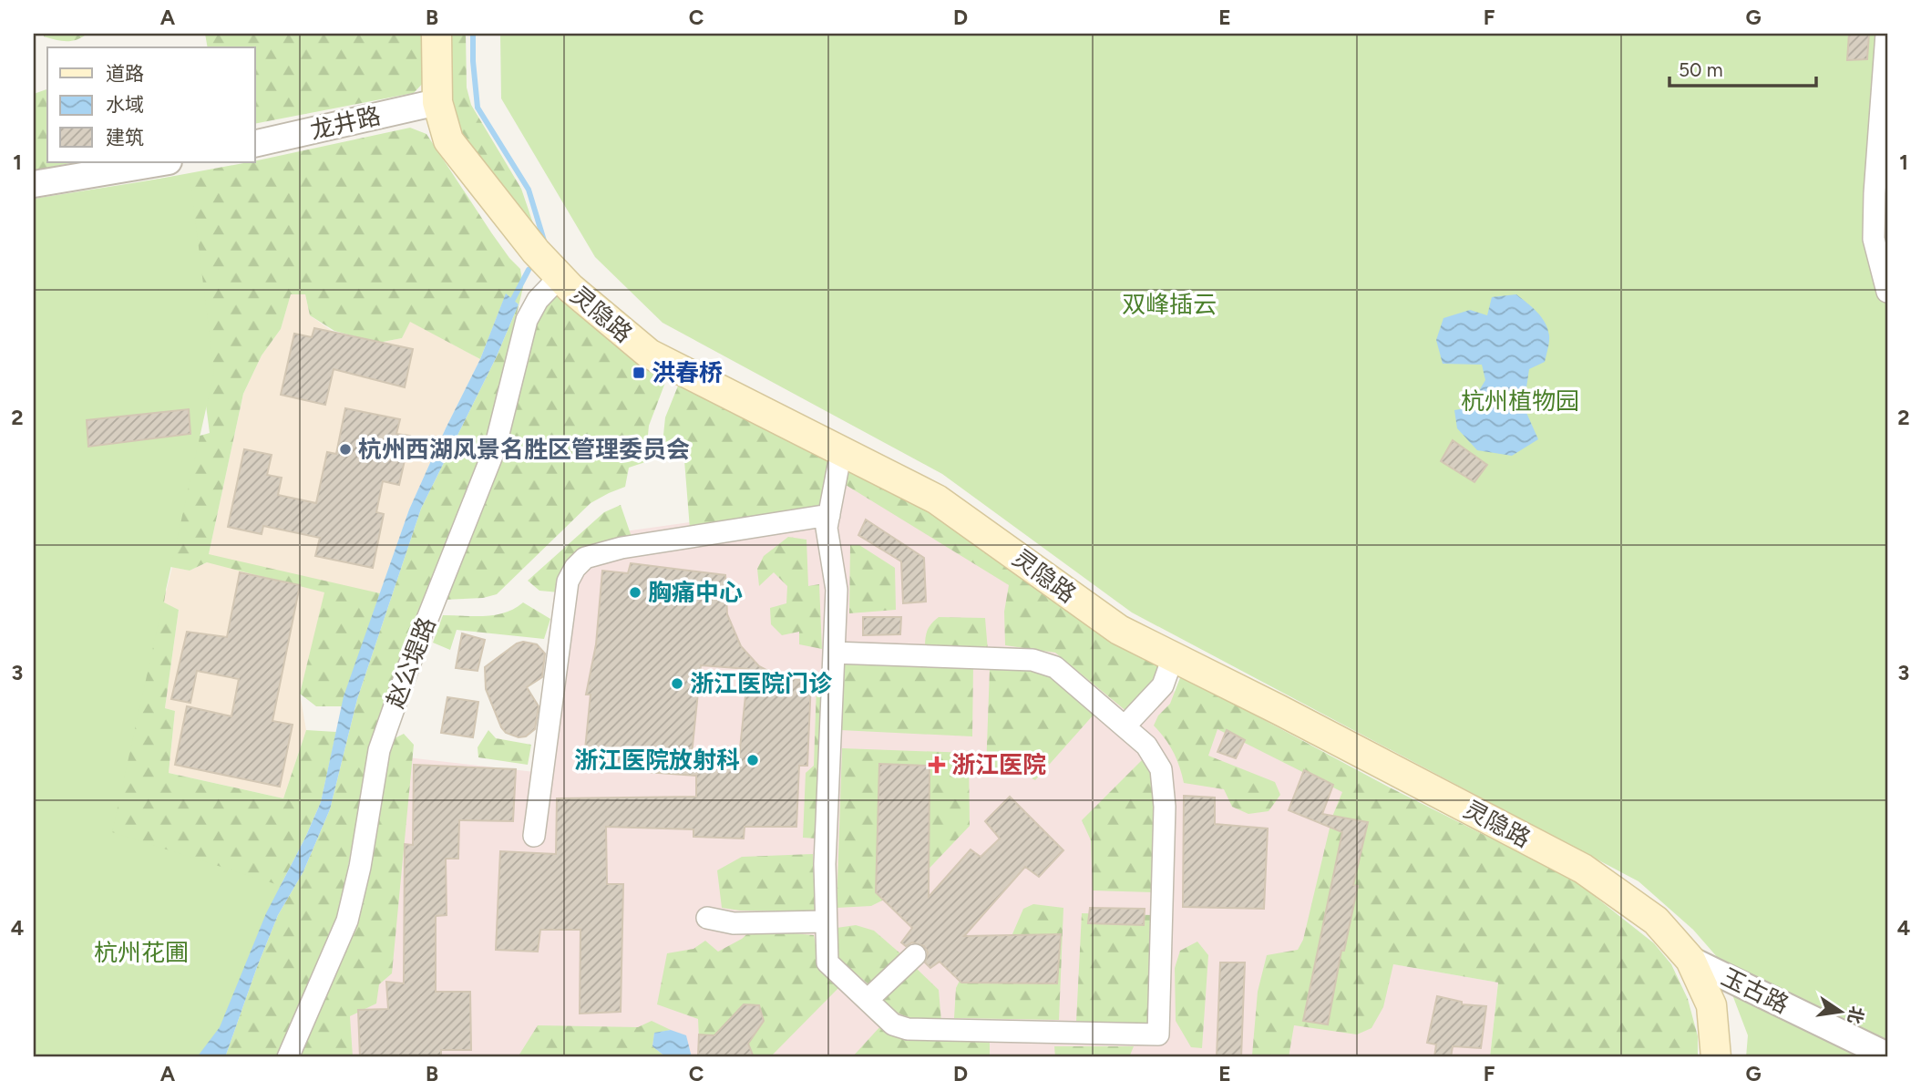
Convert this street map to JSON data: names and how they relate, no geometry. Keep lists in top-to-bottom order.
{
  "streets": {
    "main road": ["灵隐路"],
    "street": ["龙井路", "赵公堤路", "玉古路"]
  },
  "crossings": [
    ["龙井路", "灵隐路"],
    ["灵隐路", "赵公堤路"],
    ["灵隐路", "玉古路"]
  ],
  "parks": ["双峰插云", "杭州植物园", "杭州花圃"],
  "places": {
    "transit": ["洪春桥"],
    "other": [
      "杭州西湖风景名胜区管理委员会",
      "胸痛中心",
      "浙江医院门诊",
      "浙江医院放射科"
    ],
    "health": ["浙江医院"]
  },
  "legend": ["道路", "水域", "建筑"],
  "scale_bar": "50 m",
  "north": "right",
  "grid": {
    "columns": [
      "A",
      "B",
      "C",
      "D",
      "E",
      "F",
      "G"
    ],
    "rows": [
      "1",
      "2",
      "3",
      "4"
    ]
  }
}
